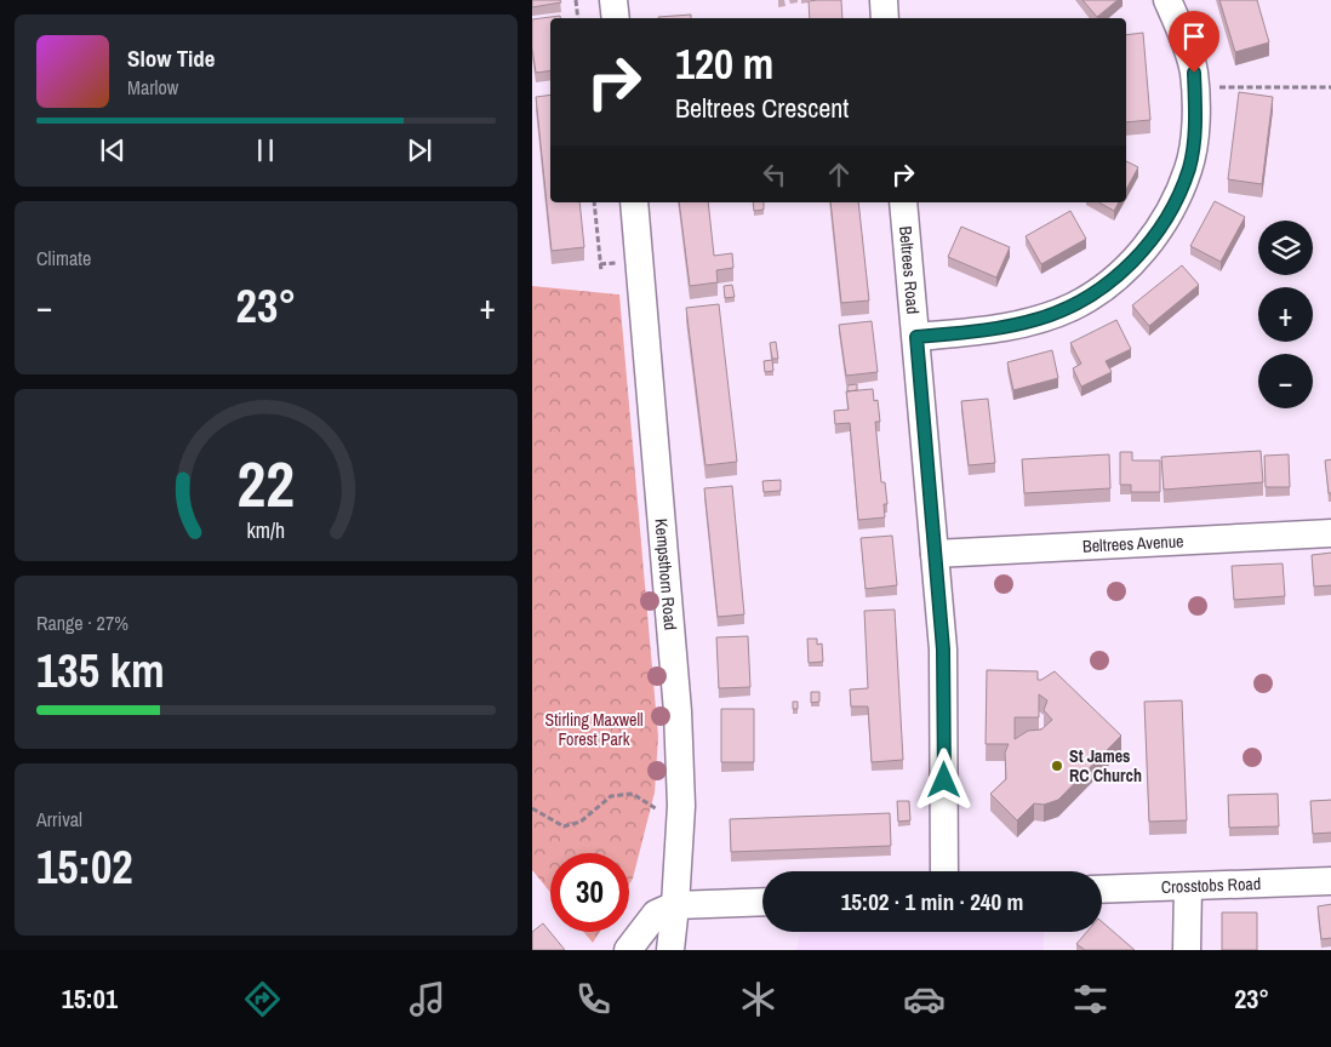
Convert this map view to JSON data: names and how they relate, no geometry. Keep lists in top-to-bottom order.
{
  "streets": {
    "street": [
      "Beltrees Road",
      "Beltrees Avenue",
      "Kempsthorn Road",
      "Crosstobs Road"
    ]
  },
  "crossings": [
    ["Beltrees Road", "Beltrees Avenue"]
  ],
  "parks": ["Stirling Maxwell Forest Park"],
  "places": ["St James RC Church"],
  "page": {
    "turn": ["120 m", "Beltrees Crescent"],
    "song": ["Slow Tide", "Marlow"],
    "tile": [
      "Climate",
      ["Range · 27%", "135 km"],
      ["Arrival", "15:02"]
    ],
    "map_buttons": ["+", "−"],
    "heat": ["−", "23°", "+"],
    "limit": "30",
    "trip": "15:02 · 1 min · 240 m",
    "tabs": ["15:01", "23°"],
    "gauge": ["22", "km/h"]
  }
}
